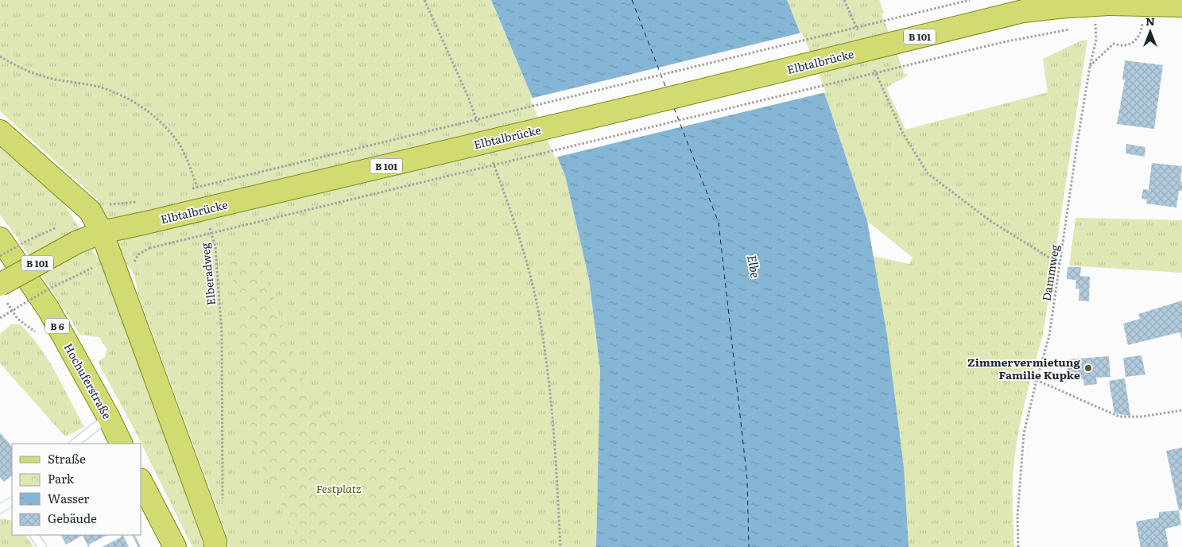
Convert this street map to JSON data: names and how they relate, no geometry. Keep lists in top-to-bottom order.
{
  "streets": {
    "main road": [
      "B 101",
      "Elbtalbrücke",
      "B 6",
      "Hochuferstraße"
    ],
    "path": ["Dammweg", "Elberadweg"]
  },
  "crossings": [
    ["B 101", "Elbtalbrücke"],
    ["B 101", "Dammweg"],
    ["Elbtalbrücke", "Dammweg"]
  ],
  "water": ["Elbe"],
  "parks": ["Festplatz"],
  "places": ["Zimmervermietung Familie Kupke"],
  "legend": [
    "Straße",
    "Park",
    "Wasser",
    "Gebäude"
  ],
  "north": "top"
}
